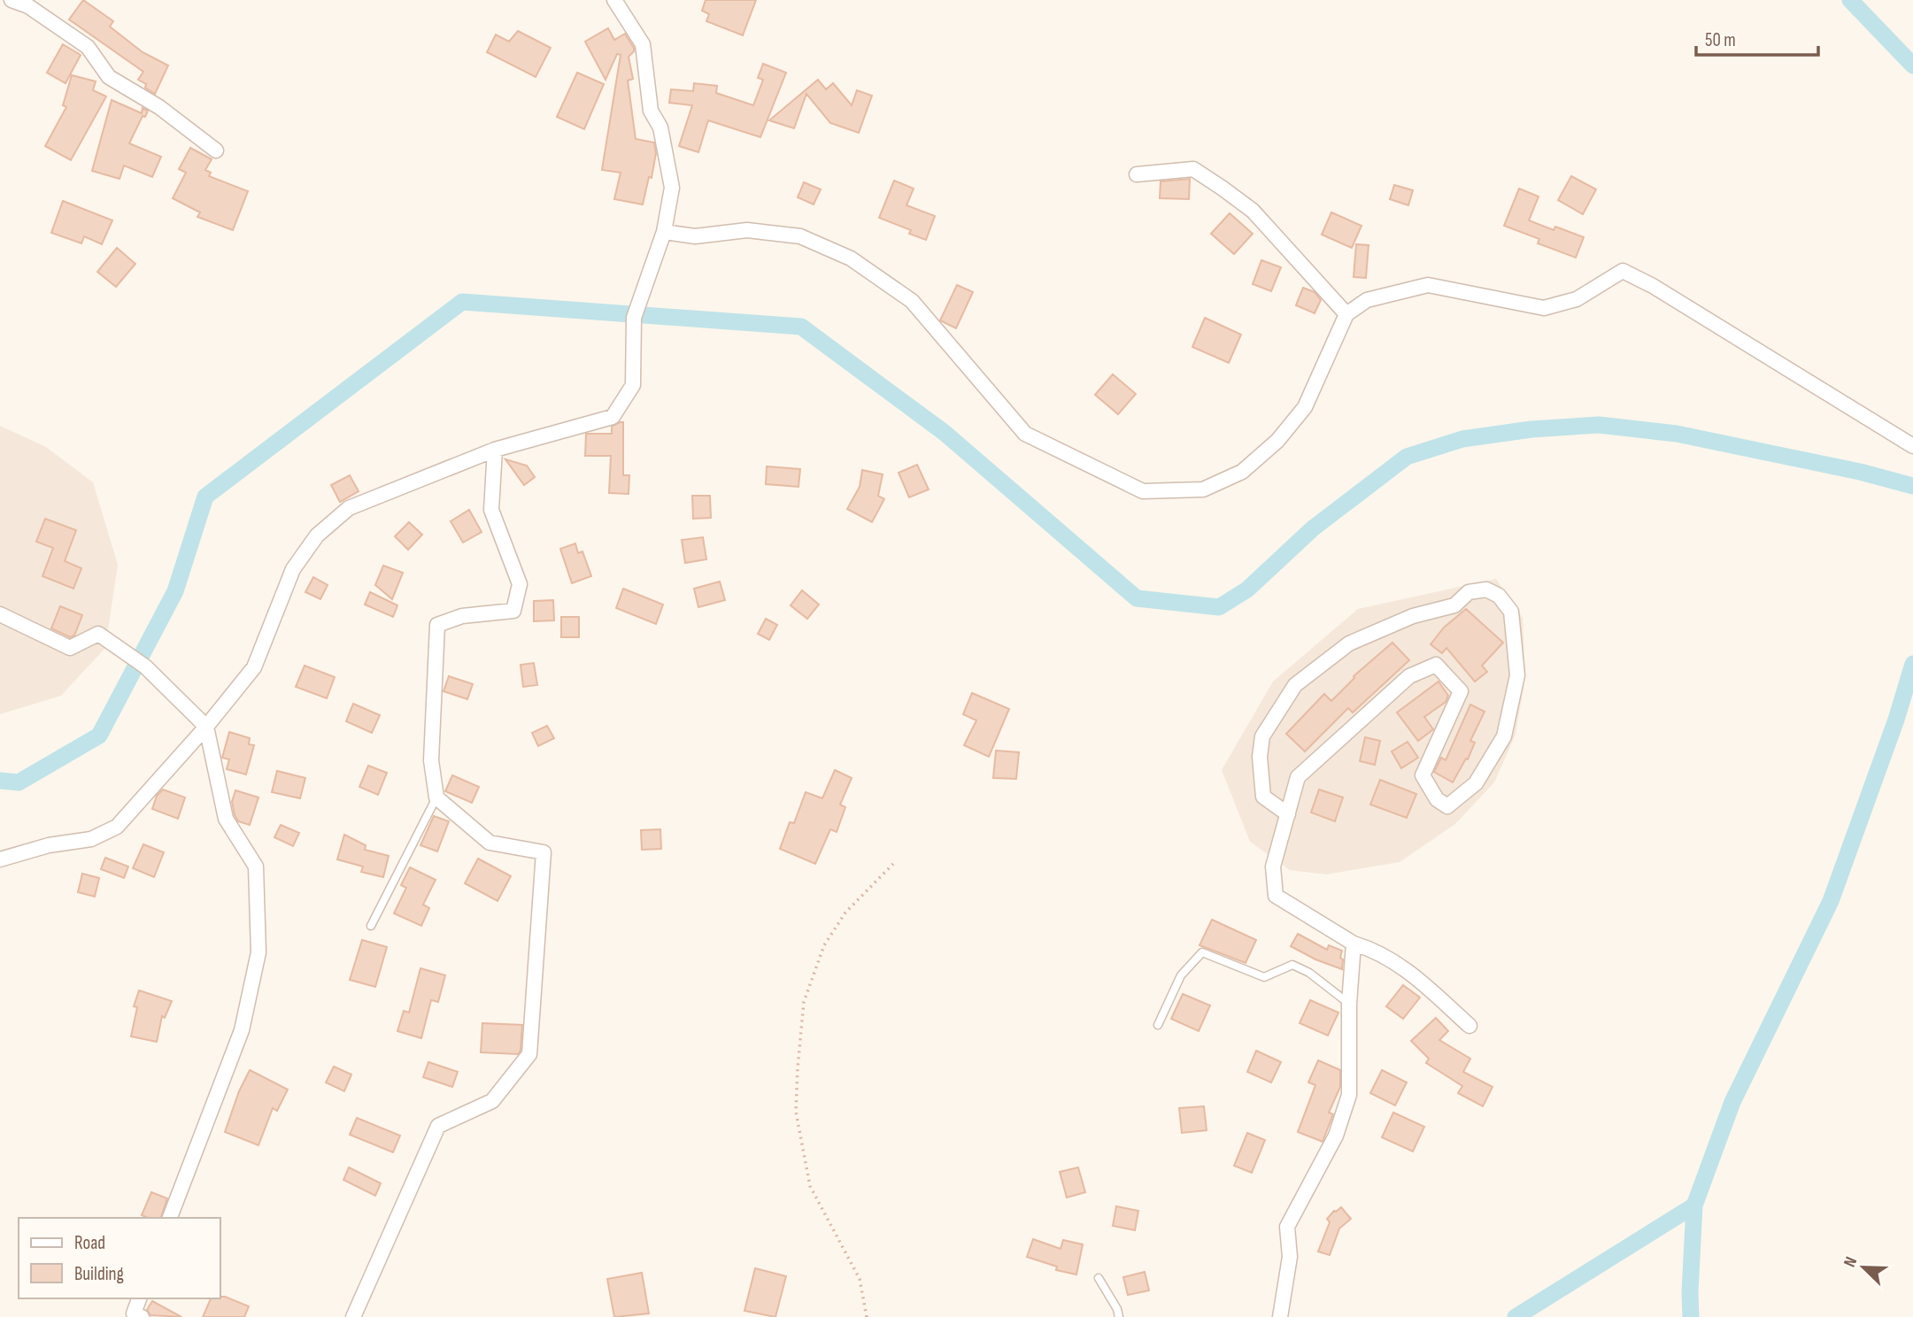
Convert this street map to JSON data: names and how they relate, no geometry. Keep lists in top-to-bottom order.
{
  "legend": ["Road", "Building"],
  "scale_bar": "50 m",
  "north": "top left"
}
